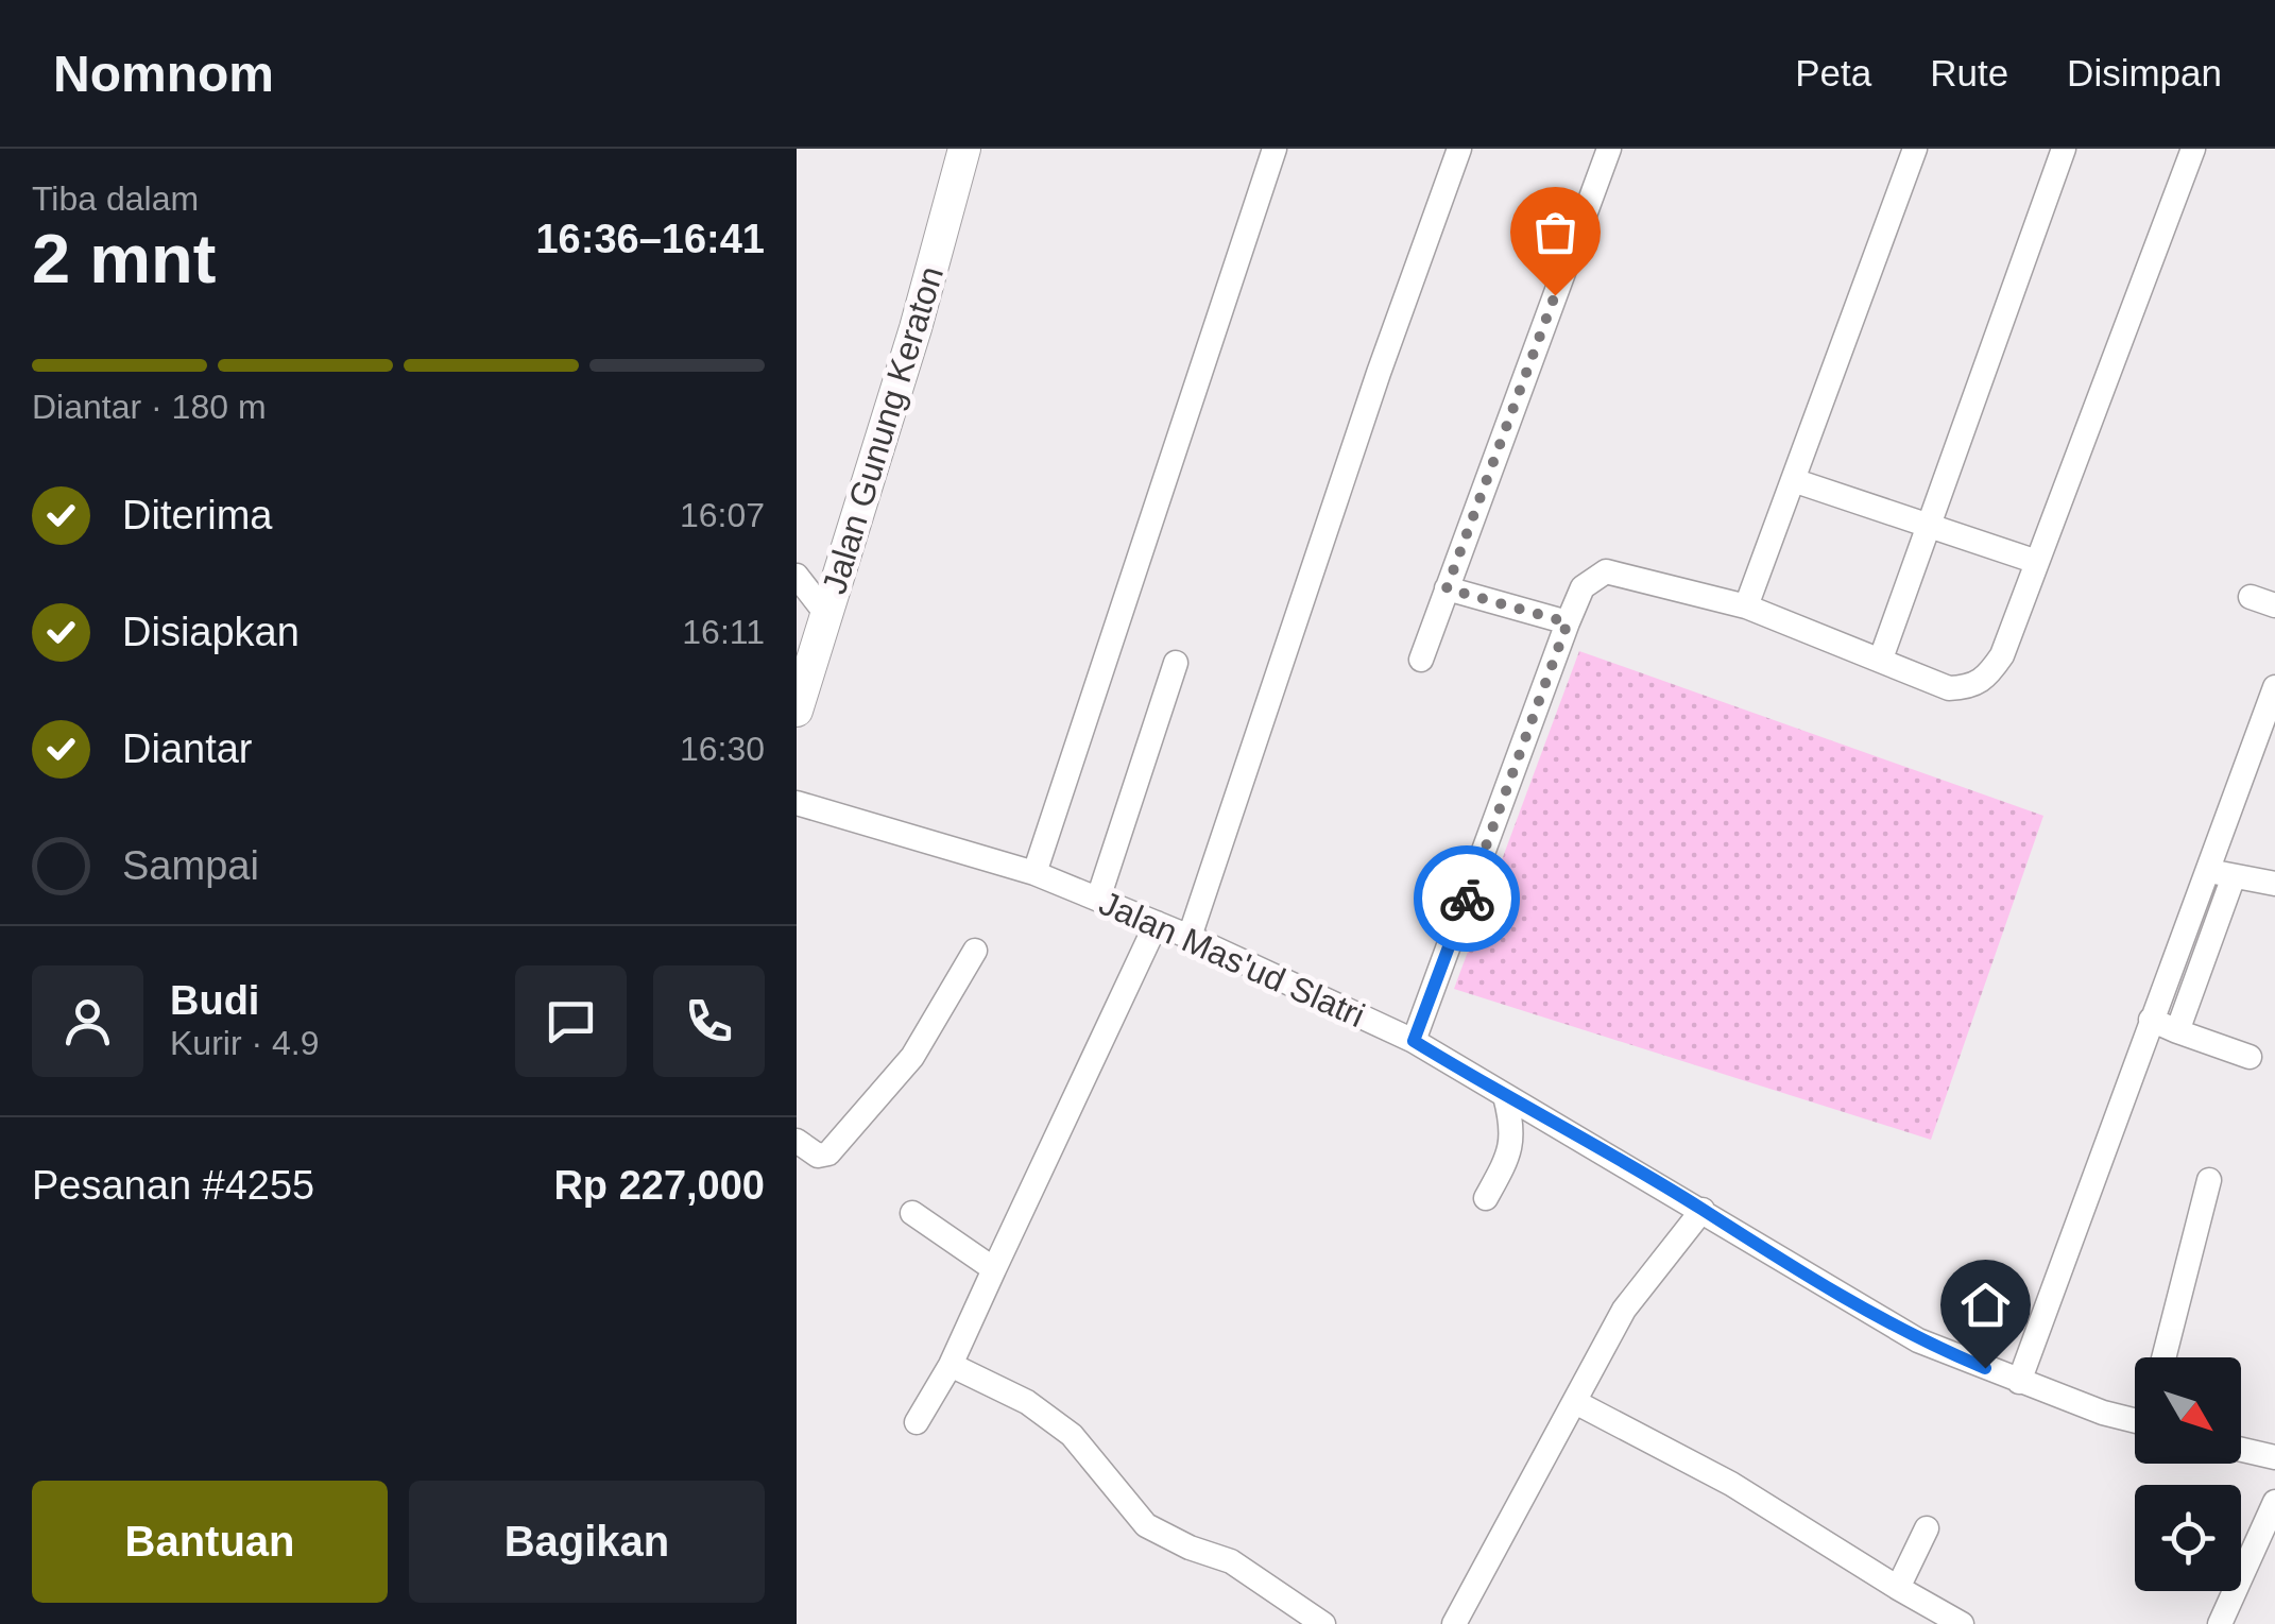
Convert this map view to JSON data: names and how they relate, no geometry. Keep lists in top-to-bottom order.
{
  "streets": {
    "street": ["Jalan Gunung Keraton", "Jalan Mas'ud Slatri"]
  },
  "north": "bottom right",
  "page": {
    "header": "Nomnom",
    "nav": ["Peta", "Rute", "Disimpan"],
    "heading": ["2 mnt", "Tiba dalam", "16:36–16:41"],
    "panel": [
      "Budi",
      "Kurir · 4.9",
      "Pesanan #4255",
      "Rp 227,000"
    ],
    "bar": "Diantar · 180 m",
    "list": [
      ["Diterima", "16:07"],
      ["Disiapkan", "16:11"],
      ["Diantar", "16:30"],
      "Sampai"
    ],
    "buttons": ["Bantuan", "Bagikan"]
  }
}
